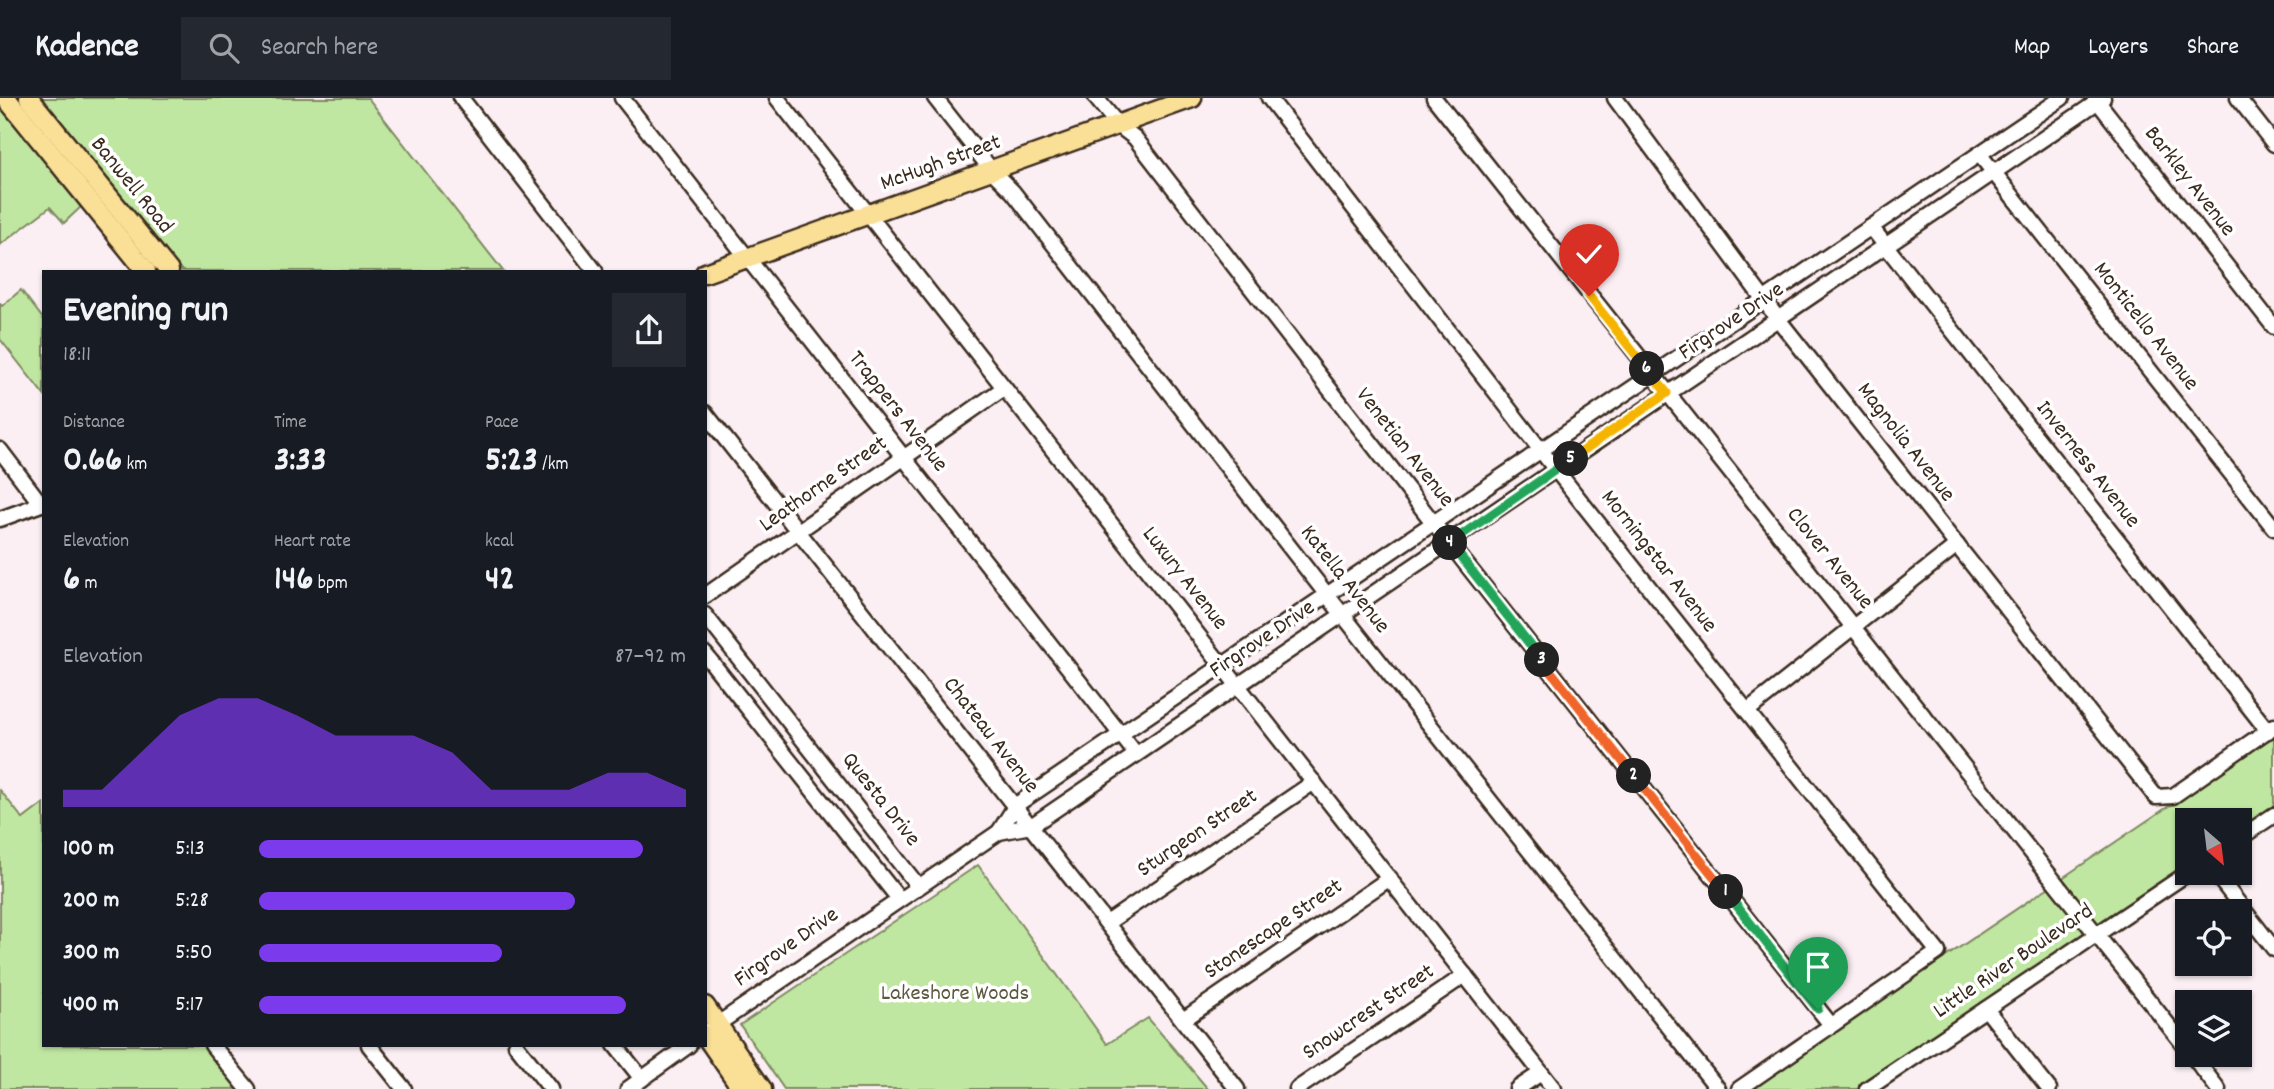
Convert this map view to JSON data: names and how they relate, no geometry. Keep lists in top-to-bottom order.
{
  "streets": {
    "main road": ["McHugh Street", "Banwell Road"],
    "street": [
      "Barkley Avenue",
      "Firgrove Drive",
      "Monticello Avenue",
      "Trappers Avenue",
      "Magnolia Avenue",
      "Venetian Avenue",
      "Inverness Avenue",
      "Leathorne Street",
      "Clover Avenue",
      "Morningstar Avenue",
      "Luxury Avenue",
      "Katella Avenue",
      "Chateau Avenue",
      "Questa Drive",
      "Sturgeon Street",
      "Stonescape Street",
      "Little River Boulevard",
      "Snowcrest Street"
    ]
  },
  "crossings": [
    ["McHugh Street", "Trappers Avenue"],
    ["McHugh Street", "Venetian Avenue"],
    ["McHugh Street", "Luxury Avenue"],
    ["McHugh Street", "Katella Avenue"],
    ["Barkley Avenue", "Firgrove Drive"],
    ["Firgrove Drive", "Monticello Avenue"],
    ["Firgrove Drive", "Trappers Avenue"],
    ["Firgrove Drive", "Magnolia Avenue"],
    ["Firgrove Drive", "Venetian Avenue"],
    ["Firgrove Drive", "Inverness Avenue"],
    ["Firgrove Drive", "Clover Avenue"],
    ["Firgrove Drive", "Morningstar Avenue"],
    ["Firgrove Drive", "Luxury Avenue"],
    ["Firgrove Drive", "Katella Avenue"],
    ["Firgrove Drive", "Chateau Avenue"],
    ["Firgrove Drive", "Questa Drive"],
    ["Trappers Avenue", "Leathorne Street"],
    ["Magnolia Avenue", "Inverness Avenue"],
    ["Venetian Avenue", "Morningstar Avenue"],
    ["Leathorne Street", "Luxury Avenue"],
    ["Leathorne Street", "Chateau Avenue"],
    ["Clover Avenue", "Little River Boulevard"],
    ["Luxury Avenue", "Sturgeon Street"],
    ["Luxury Avenue", "Stonescape Street"],
    ["Luxury Avenue", "Snowcrest Street"],
    ["Chateau Avenue", "Sturgeon Street"],
    ["Chateau Avenue", "Stonescape Street"]
  ],
  "parks": ["Lakeshore Woods"],
  "north": "bottom right",
  "page": {
    "header": "Kadence",
    "search": "Search here",
    "nav": ["Map", "Layers", "Share"],
    "heading": ["Evening run", "18:11"],
    "pins": [
      "6",
      "5",
      "4",
      "3",
      "2",
      "1"
    ],
    "stats": [
      ["Distance", "0.66 km"],
      ["Time", "3:33"],
      ["Pace", "5:23 /km"],
      ["Elevation", "6 m"],
      ["Heart rate", "146 bpm"],
      ["kcal", "42"]
    ],
    "chart": ["Elevation", "87–92 m"],
    "list": [
      {
        "name": "100 m",
        "note": "5:13"
      },
      {
        "name": "200 m",
        "note": "5:28"
      },
      {
        "name": "300 m",
        "note": "5:50"
      },
      {
        "name": "400 m",
        "note": "5:17"
      }
    ]
  }
}
